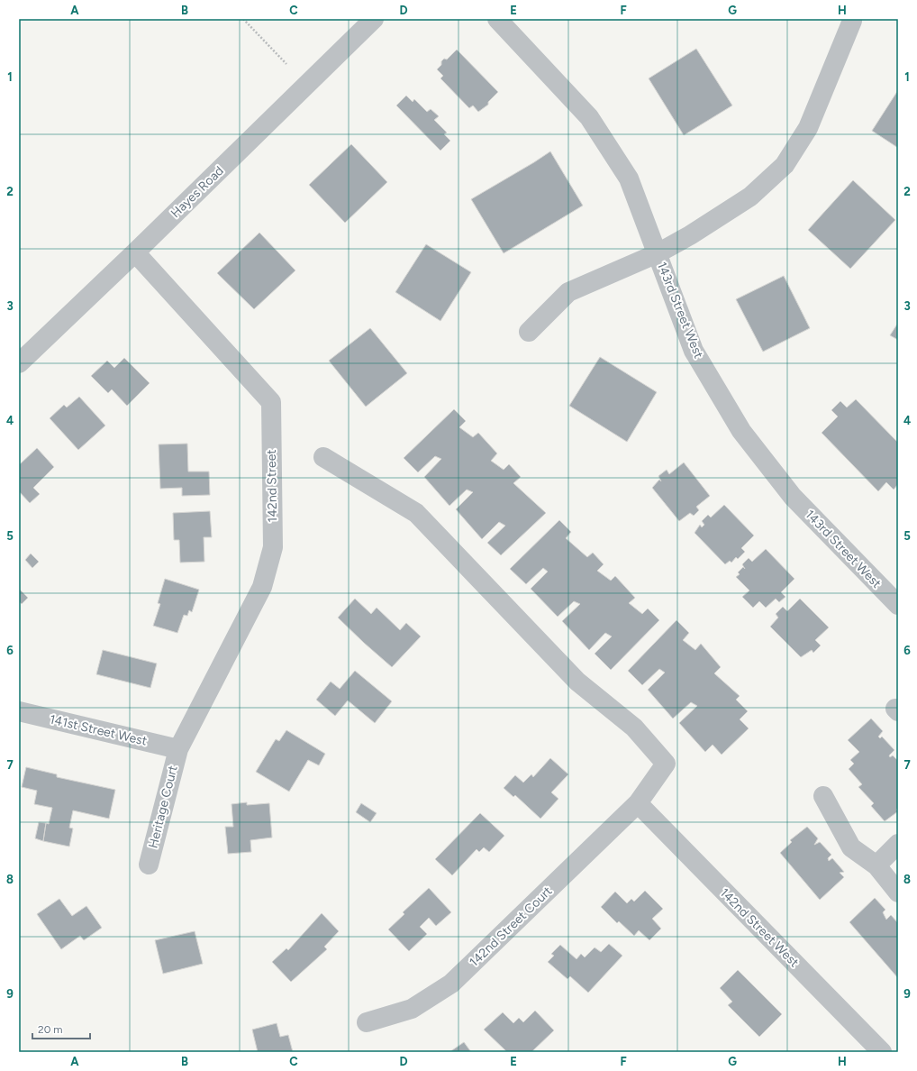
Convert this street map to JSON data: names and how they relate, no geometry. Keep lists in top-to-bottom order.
{
  "streets": {
    "street": [
      "Hayes Road",
      "143rd Street West",
      "142nd Street",
      "141st Street West",
      "Heritage Court",
      "142nd Street Court",
      "142nd Street West"
    ]
  },
  "crossings": [
    ["Hayes Road", "142nd Street"],
    ["142nd Street", "141st Street West"],
    ["142nd Street", "Heritage Court"],
    ["141st Street West", "Heritage Court"],
    ["142nd Street Court", "142nd Street West"]
  ],
  "scale_bar": "20 m",
  "grid": {
    "columns": [
      "A",
      "B",
      "C",
      "D",
      "E",
      "F",
      "G",
      "H"
    ],
    "rows": [
      "1",
      "2",
      "3",
      "4",
      "5",
      "6",
      "7",
      "8",
      "9"
    ]
  }
}
